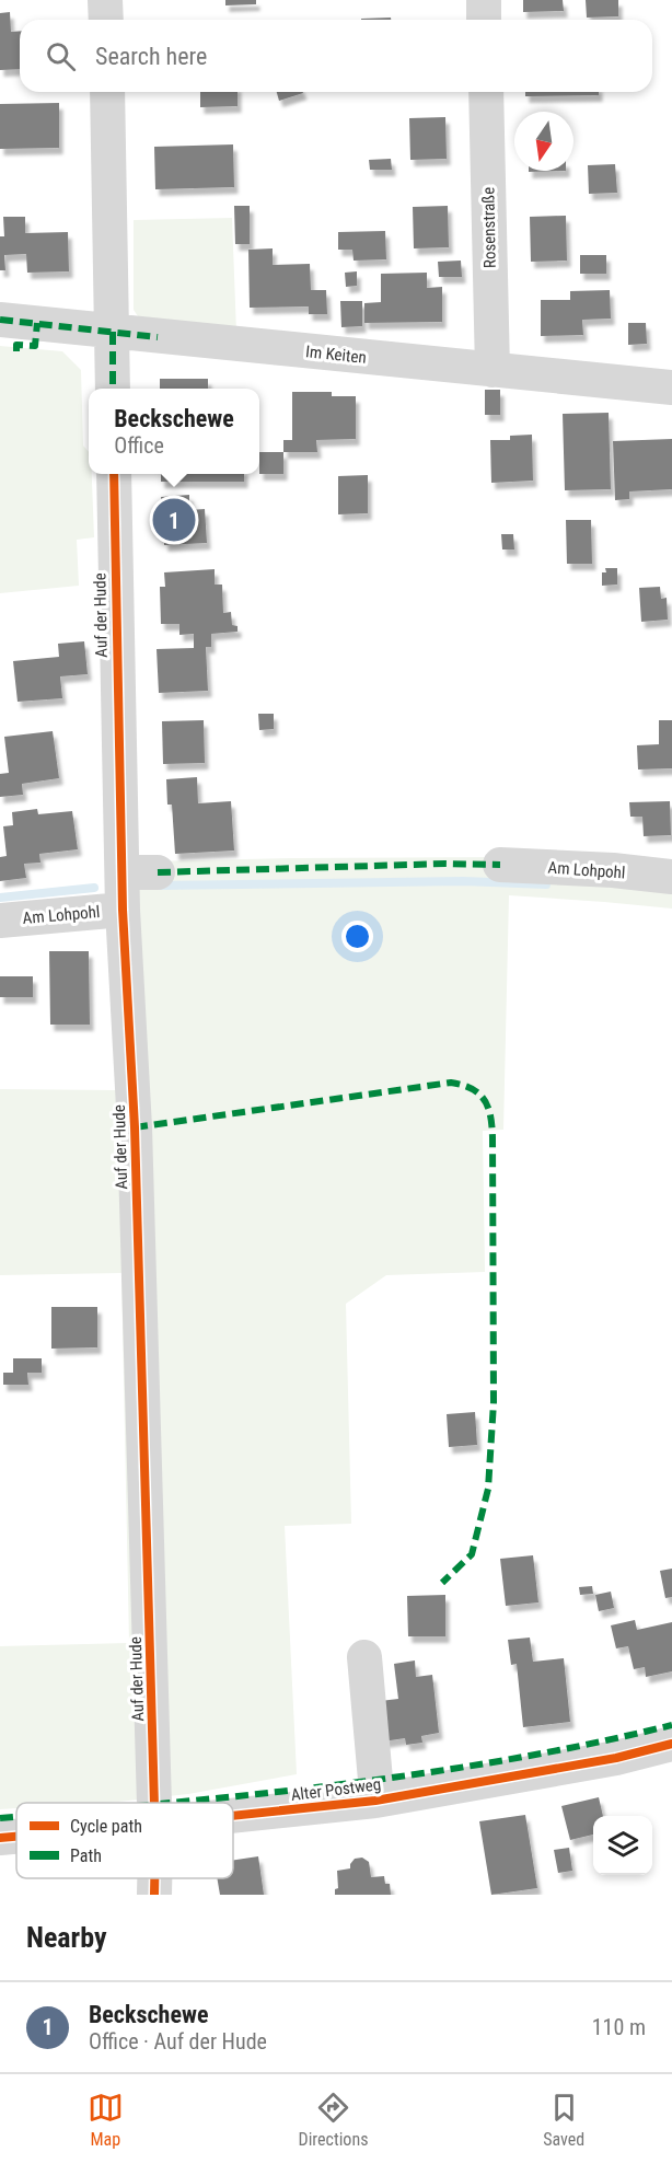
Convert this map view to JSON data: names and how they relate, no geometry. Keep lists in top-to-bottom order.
{
  "streets": {
    "street": [
      "Rosenstraße",
      "Im Keiten",
      "Auf der Hude",
      "Am Lohpohl",
      "Alter Postweg"
    ]
  },
  "crossings": [
    ["Rosenstraße", "Im Keiten"],
    ["Auf der Hude", "Am Lohpohl"]
  ],
  "legend": ["Cycle path", "Path"],
  "north": "bottom",
  "page": {
    "search": "Search here",
    "popup": ["Beckschewe", "Office"],
    "pins": "1",
    "heading": "Nearby",
    "list": [
      {
        "mark": "1",
        "name": "Beckschewe",
        "note": "Office · Auf der Hude",
        "value": "110 m"
      }
    ],
    "nav": ["Map", "Directions", "Saved"]
  }
}
